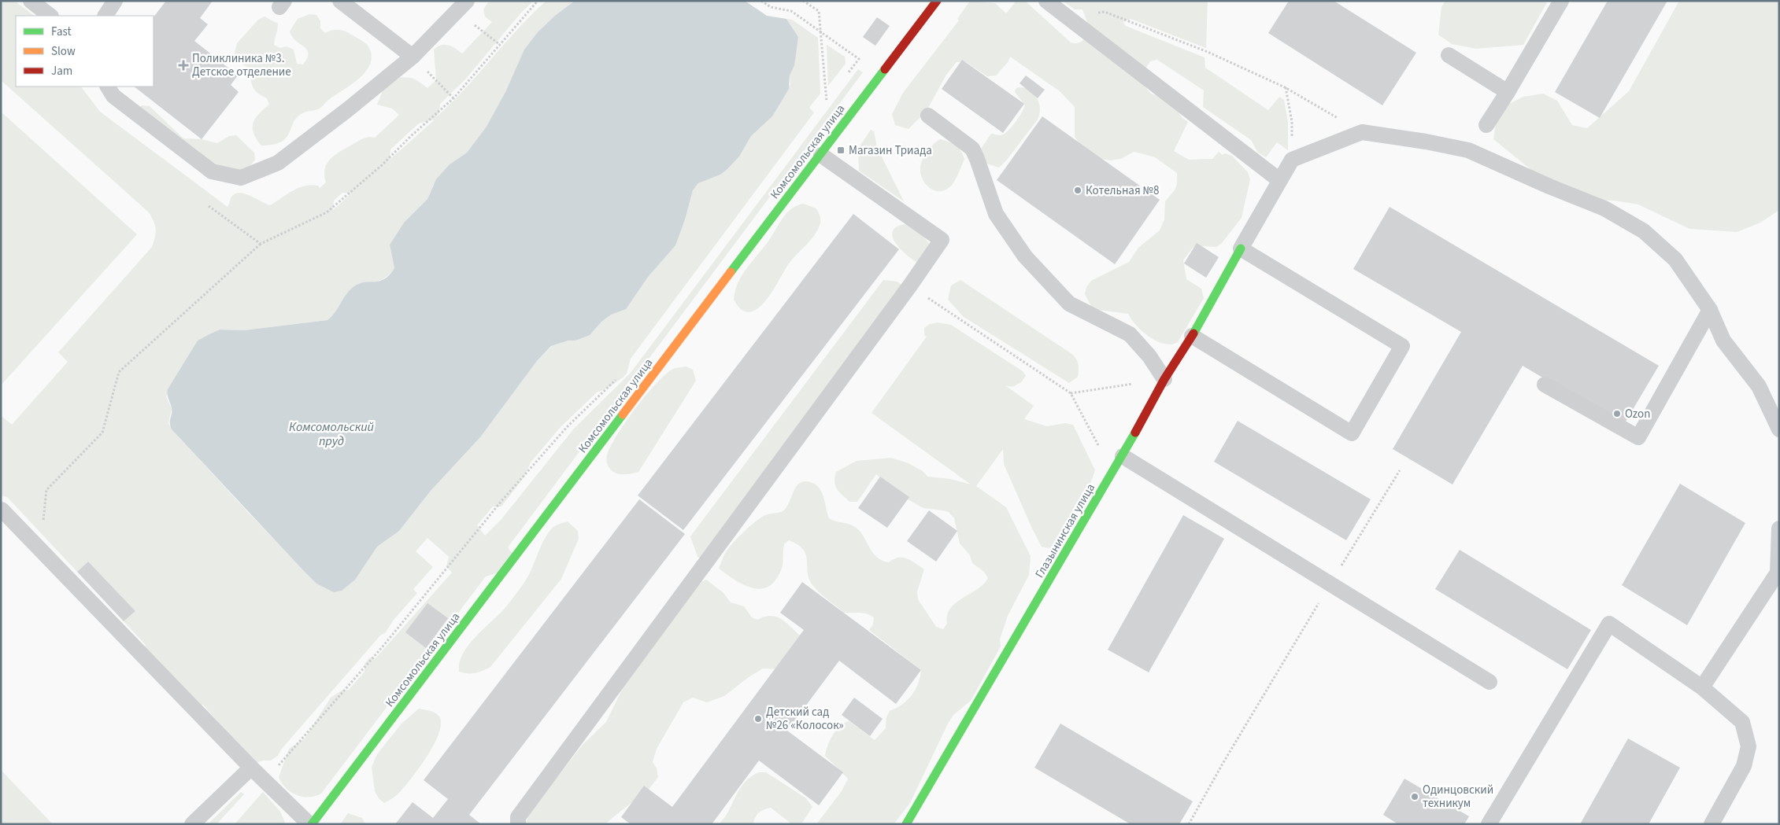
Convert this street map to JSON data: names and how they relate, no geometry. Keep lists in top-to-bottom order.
{
  "streets": {
    "street": ["Комсомольская улица", "Глазынинская улица"]
  },
  "water": ["Комсомольский пруд"],
  "places": {
    "health": ["Поликлиника №3. Детское отделение"],
    "transit": ["Магазин Триада"],
    "other": [
      "Котельная №8",
      "Ozon",
      "Детский сад №26 «Колосок»",
      "Одинцовский техникум"
    ]
  },
  "legend": ["Fast", "Slow", "Jam"]
}
